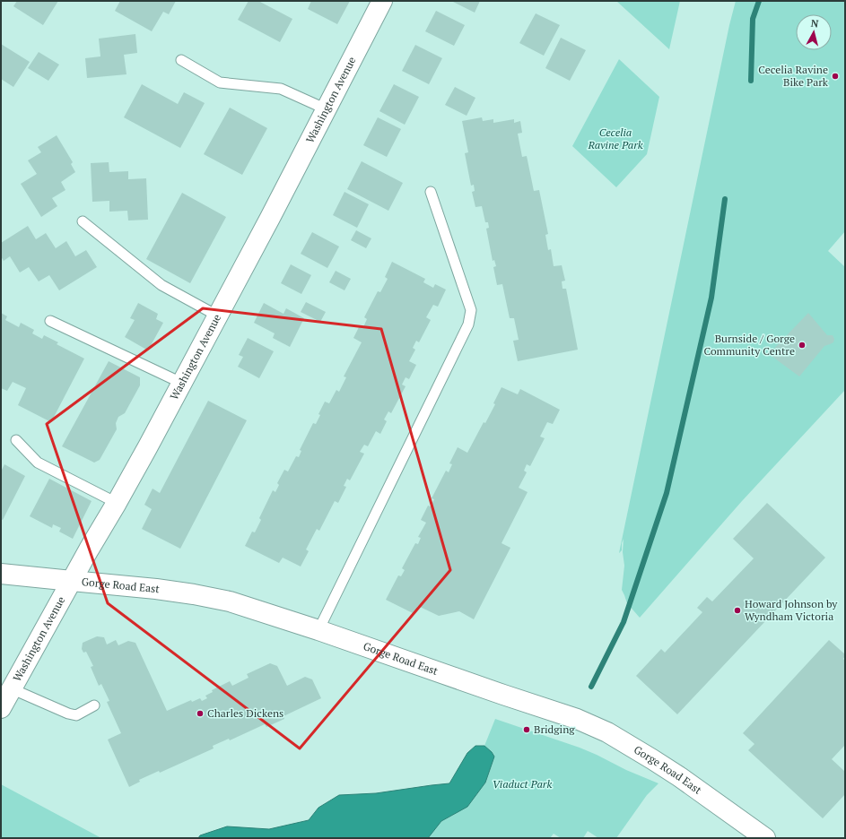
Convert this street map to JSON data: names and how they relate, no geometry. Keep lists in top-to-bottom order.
{
  "streets": {
    "main road": ["Washington Avenue", "Gorge Road East"]
  },
  "crossings": [
    ["Washington Avenue", "Gorge Road East"]
  ],
  "parks": ["Cecelia Ravine Park", "Viaduct Park"],
  "places": [
    "Cecelia Ravine Bike Park",
    "Burnside / Gorge Community Centre",
    "Howard Johnson by Wyndham Victoria",
    "Charles Dickens",
    "Bridging"
  ],
  "north": "top"
}
